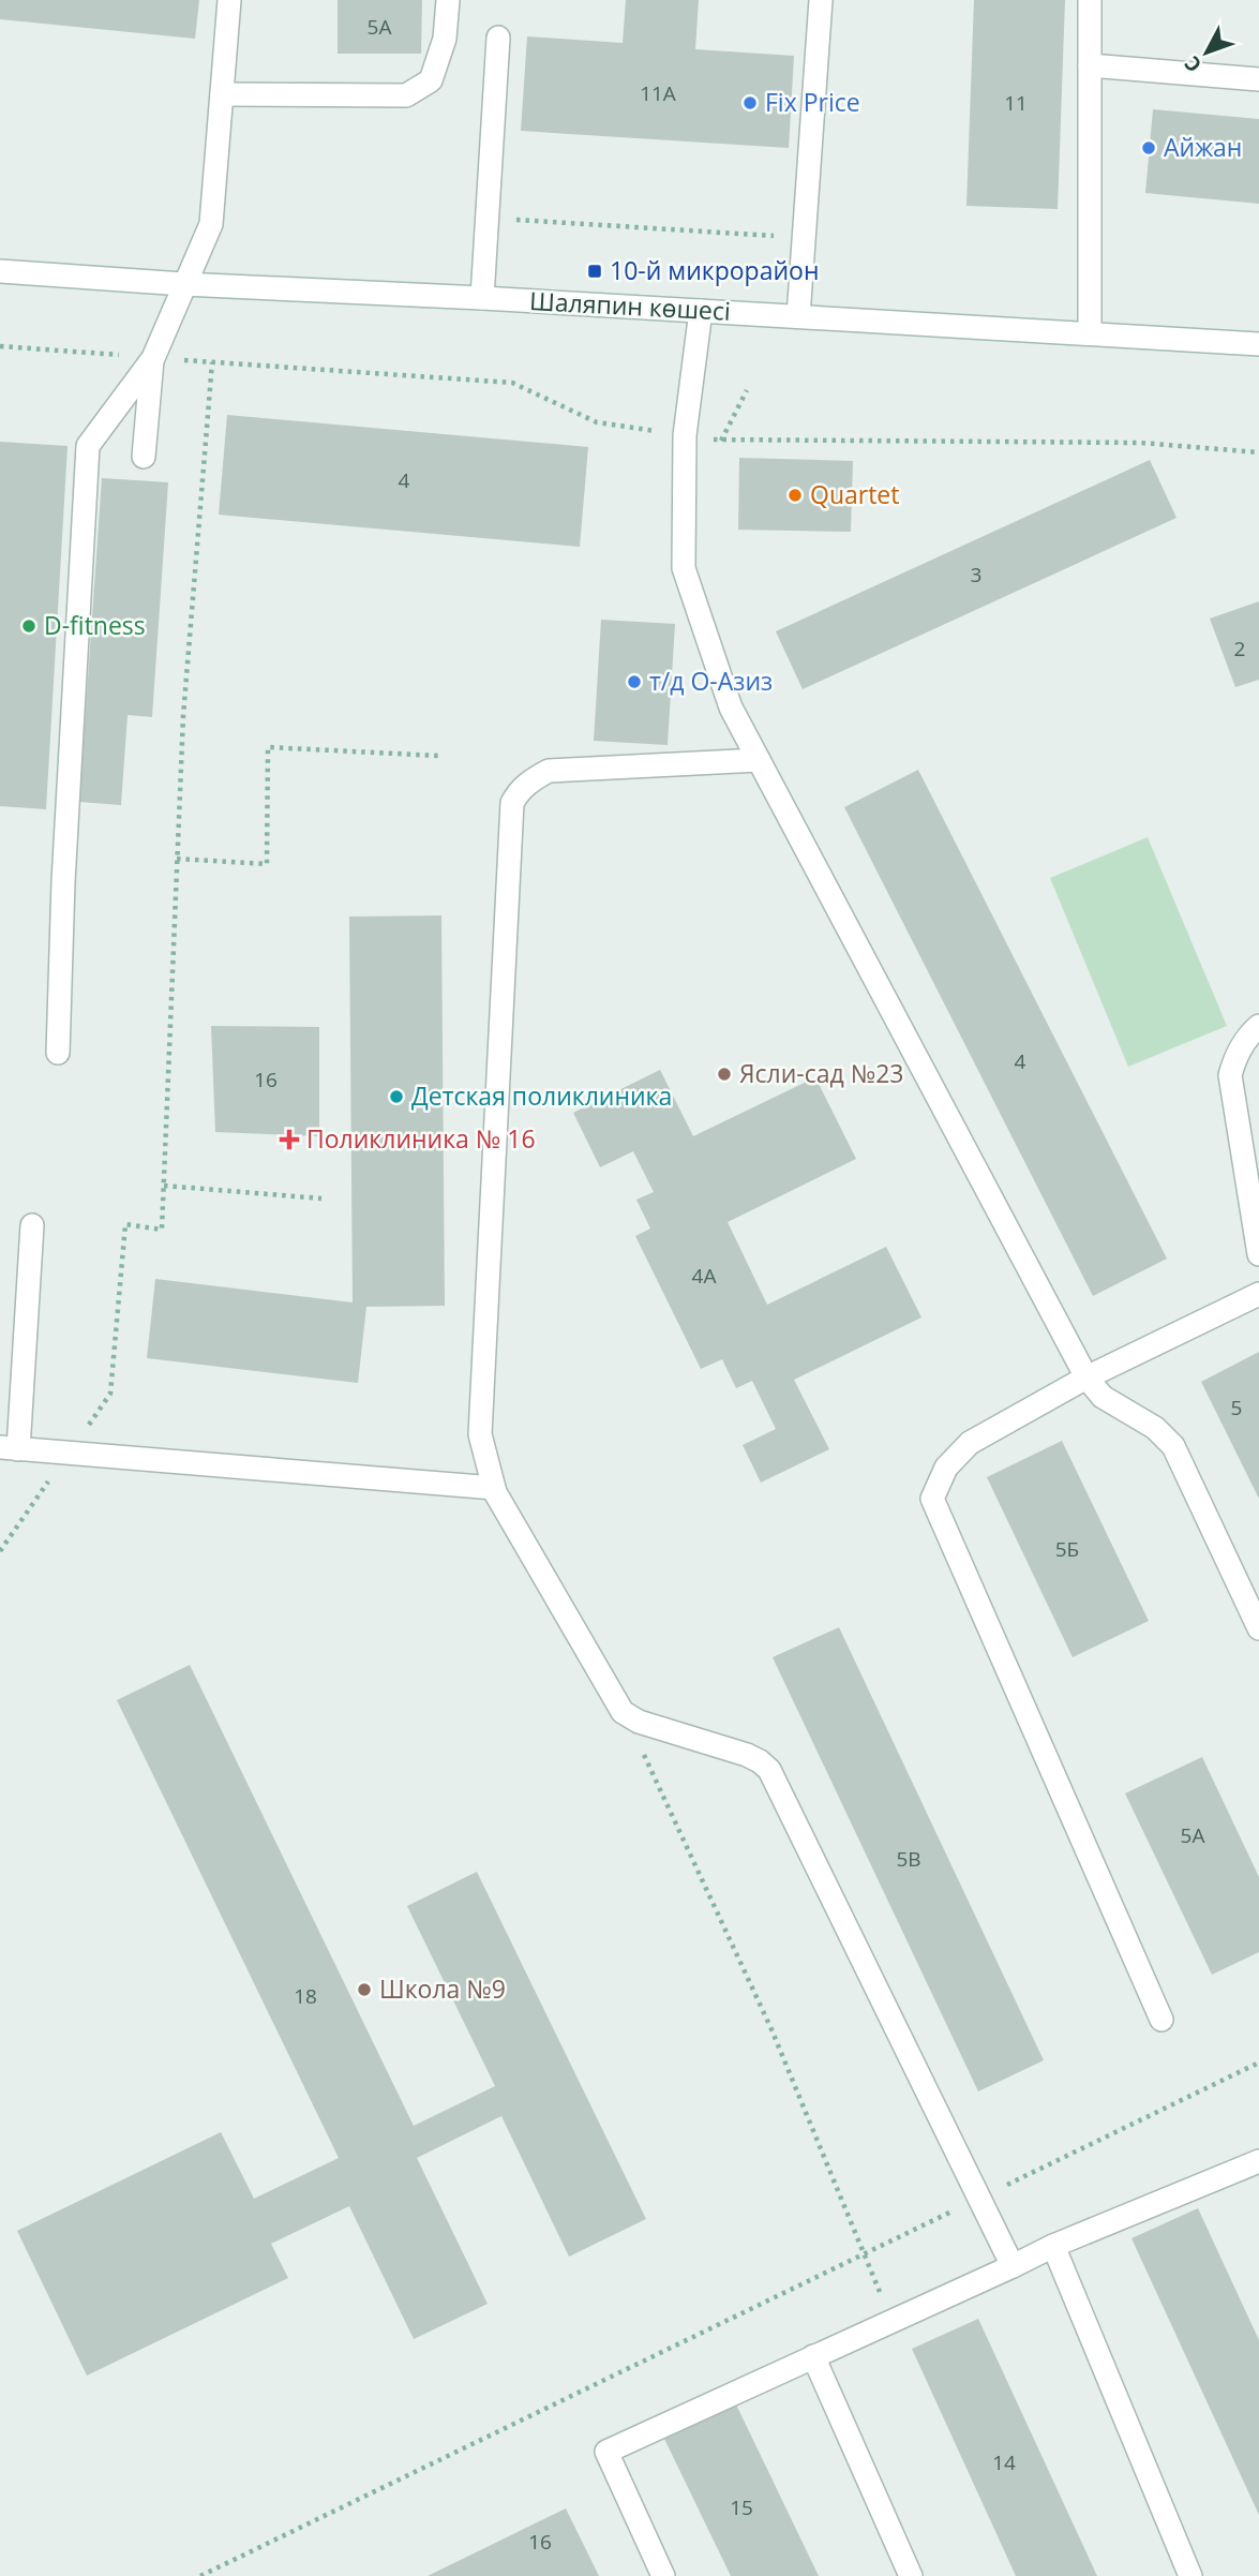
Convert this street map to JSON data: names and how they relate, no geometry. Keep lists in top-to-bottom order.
{
  "streets": {
    "main road": ["Шаляпин көшесі"]
  },
  "places": {
    "other": [
      "Fix Price",
      "Айжан",
      "Quartet",
      "D-fitness",
      "т/д О-Азиз",
      "Ясли-сад №23",
      "Детская поликлиника",
      "Школа №9"
    ],
    "transit": ["10-й микрорайон"],
    "health": ["Поликлиника № 16"]
  },
  "house_numbers": [
    "5А",
    "11А",
    "11",
    "4",
    "3",
    "2",
    "4",
    "16",
    "4А",
    "5",
    "5Б",
    "5А",
    "5В",
    "18",
    "14",
    "15",
    "16"
  ],
  "north": "bottom left"
}
